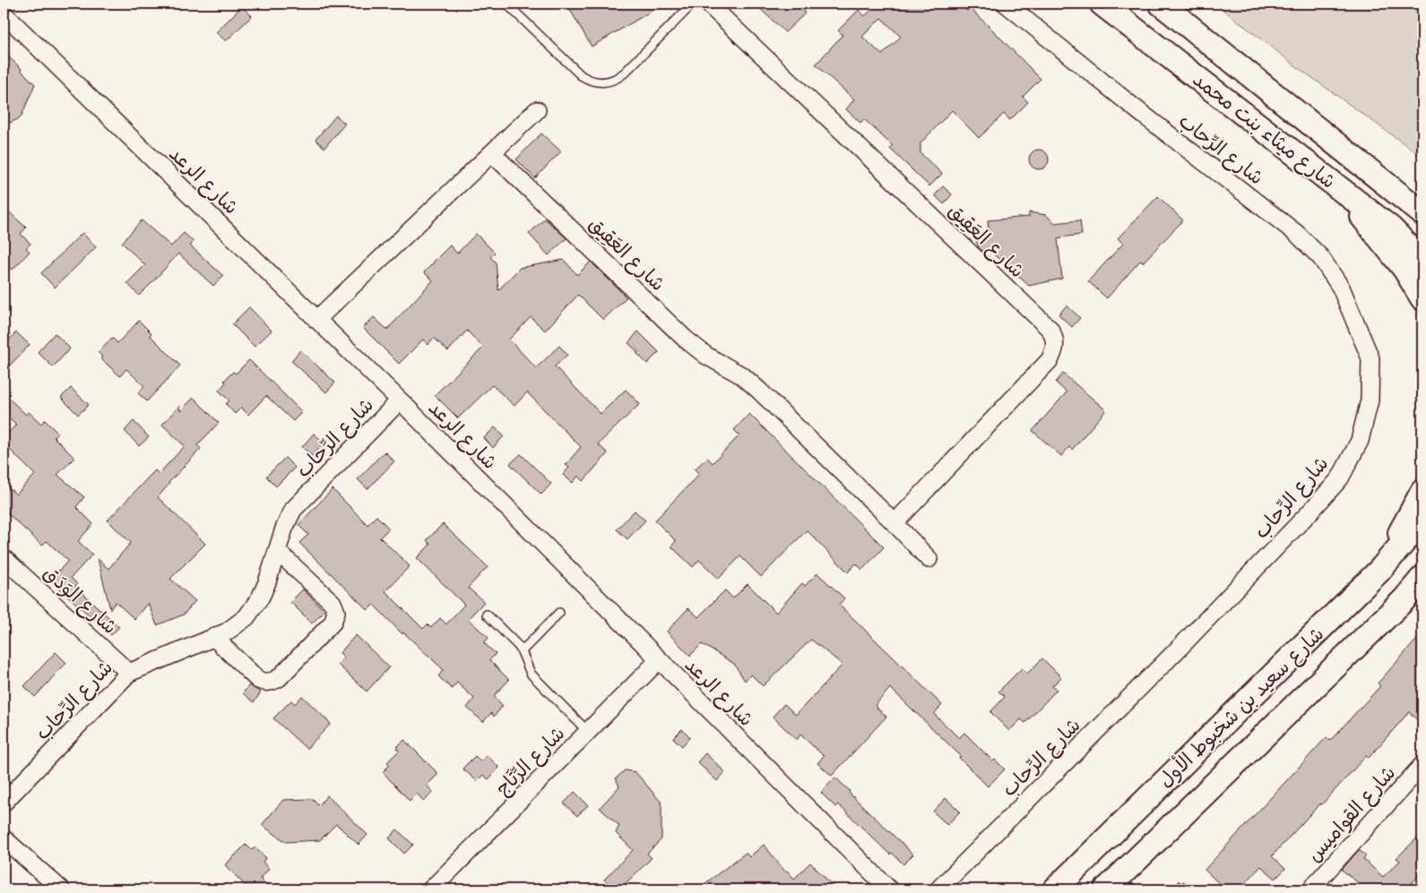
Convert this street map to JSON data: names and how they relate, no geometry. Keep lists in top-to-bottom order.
{
  "streets": {
    "main road": ["شارع ميثاء بنت محمد", "شارع سعيد بن شخبوط الأول"],
    "street": [
      "شارع الرِّحاب",
      "شارع الرعد",
      "شارع العَقِيق",
      "شارع الوَدَق",
      "شارع الرِّتَاج",
      "شارع القواميس"
    ]
  },
  "crossings": [
    ["شارع الرِّحاب", "شارع الرعد"],
    ["شارع الرِّحاب", "شارع الوَدَق"],
    ["شارع الرعد", "شارع الرِّتَاج"]
  ]
}
